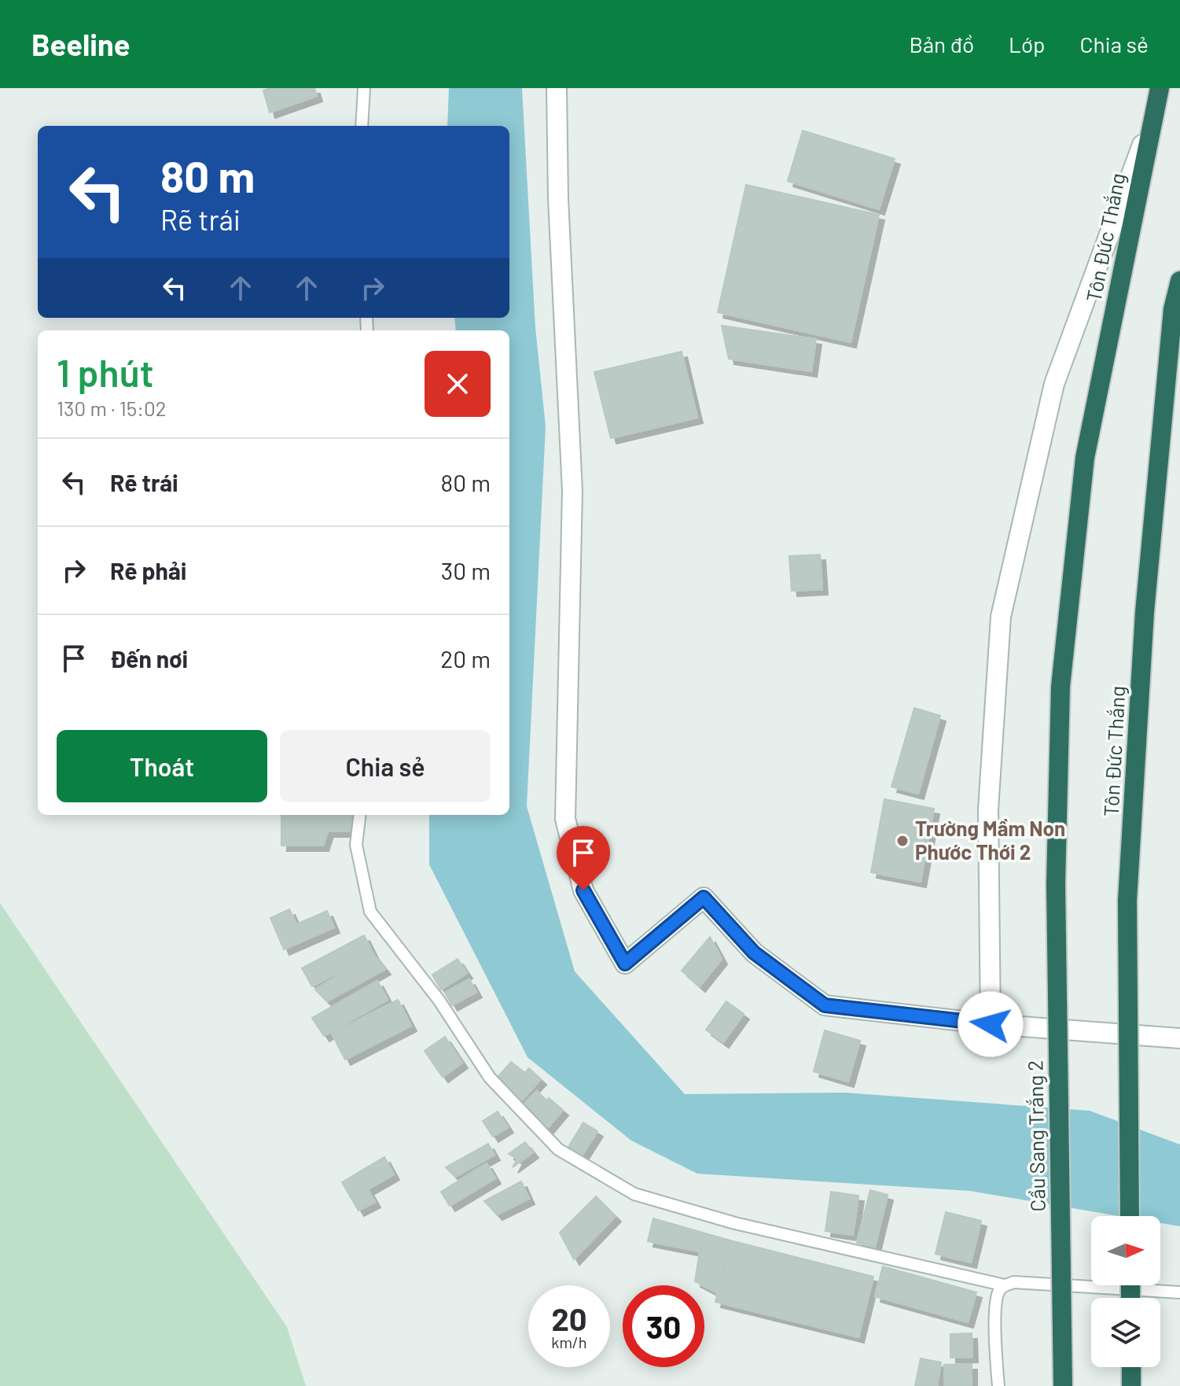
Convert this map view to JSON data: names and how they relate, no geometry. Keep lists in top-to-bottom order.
{
  "streets": {
    "highway": ["Tôn Đức Thắng", "Cầu Sang Trắng 2"]
  },
  "crossings": [
    ["Tôn Đức Thắng", "Cầu Sang Trắng 2"]
  ],
  "places": ["Trường Mầm Non Phước Thới 2"],
  "north": "right",
  "page": {
    "header": "Beeline",
    "nav": ["Bản đồ", "Lớp", "Chia sẻ"],
    "turn": ["80 m", "Rẽ trái"],
    "heading": ["1 phút", "130 m · 15:02"],
    "list": [
      {
        "name": "Rẽ trái",
        "value": "80 m"
      },
      {
        "name": "Rẽ phải",
        "value": "30 m"
      },
      {
        "name": "Đến nơi",
        "value": "20 m"
      }
    ],
    "buttons": ["Thoát", "Chia sẻ"],
    "speed": "20 km/h",
    "limit": "30"
  }
}
